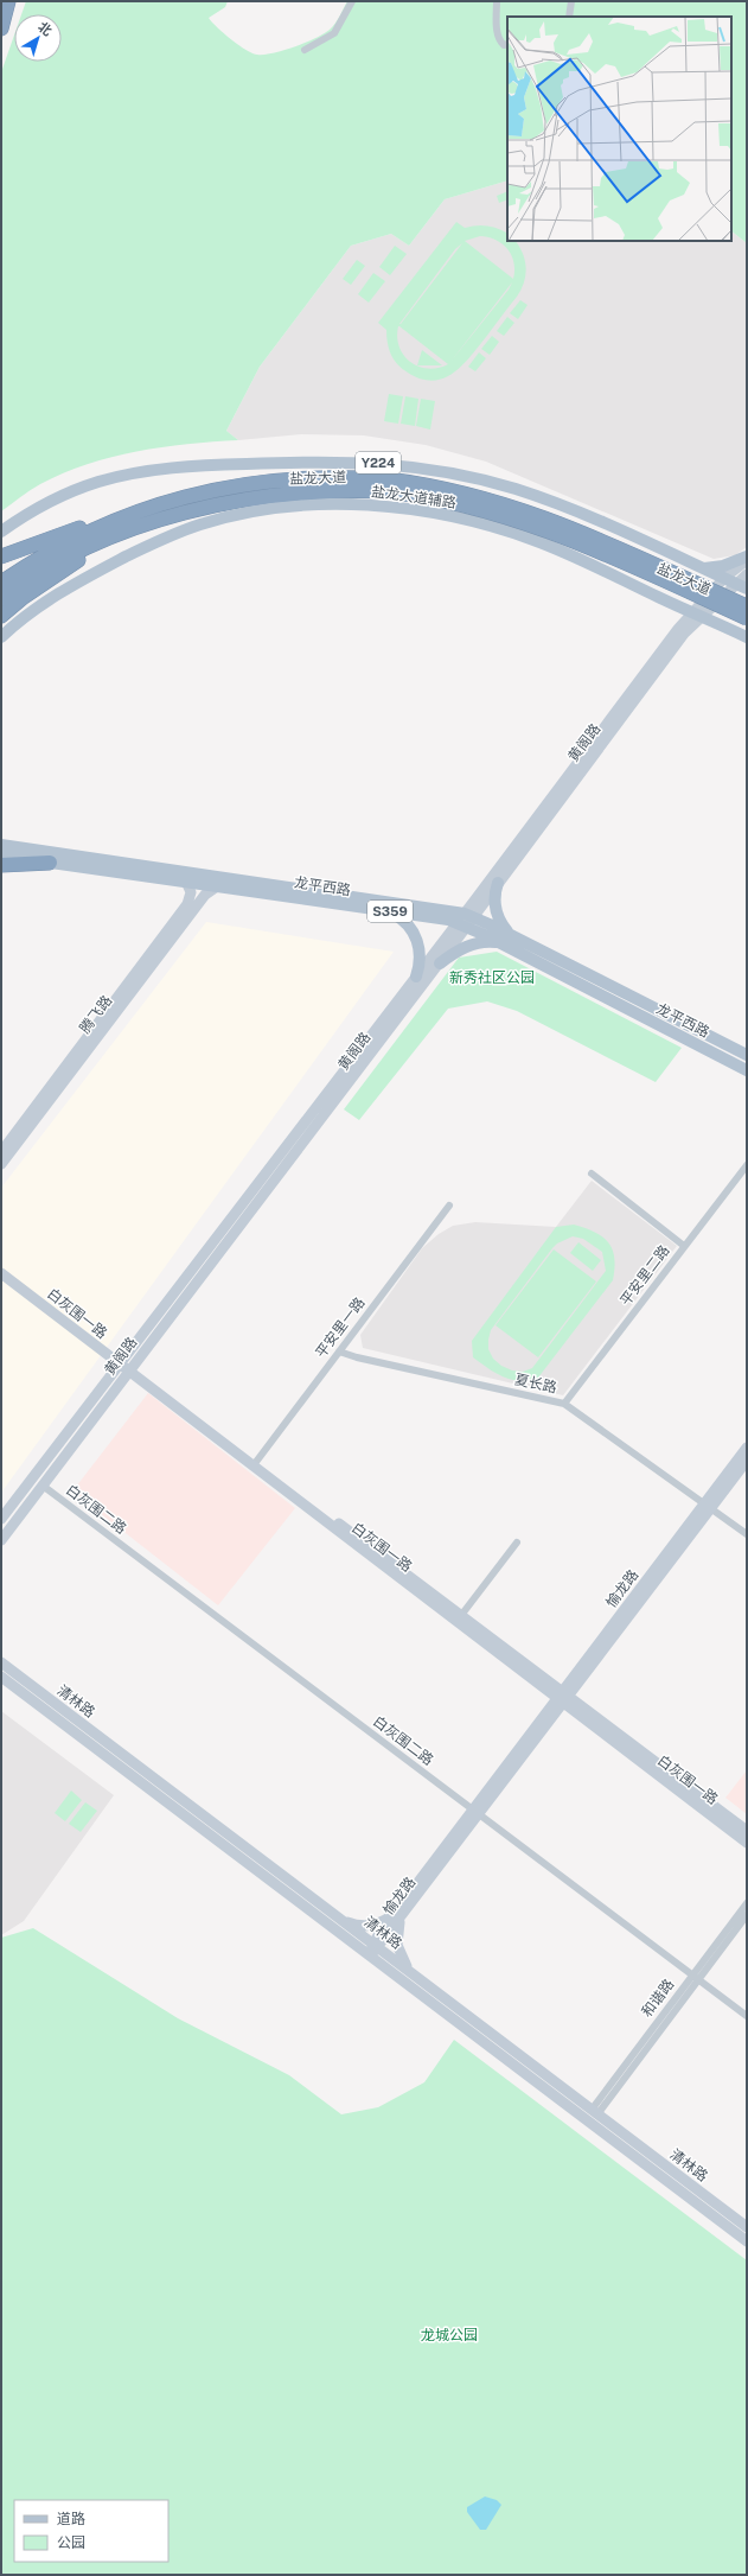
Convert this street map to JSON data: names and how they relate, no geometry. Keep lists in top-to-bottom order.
{
  "streets": {
    "highway": ["盐龙大道"],
    "main road": [
      "Y224",
      "盐龙大道辅路",
      "黄阁路",
      "龙平西路",
      "S359",
      "腾飞路",
      "白灰围一路",
      "愉龙路",
      "清林路"
    ],
    "street": [
      "平安里二路",
      "平安里一路",
      "夏长路",
      "白灰围二路",
      "和谐路"
    ]
  },
  "crossings": [
    ["盐龙大道辅路", "黄阁路"],
    ["黄阁路", "龙平西路"],
    ["黄阁路", "白灰围一路"],
    ["黄阁路", "白灰围二路"],
    ["龙平西路", "腾飞路"],
    ["平安里二路", "夏长路"],
    ["白灰围一路", "平安里一路"],
    ["白灰围一路", "愉龙路"],
    ["平安里一路", "夏长路"],
    ["夏长路", "愉龙路"],
    ["白灰围二路", "愉龙路"],
    ["白灰围二路", "和谐路"],
    ["愉龙路", "清林路"],
    ["清林路", "和谐路"]
  ],
  "parks": ["新秀社区公园", "龙城公园"],
  "legend": ["道路", "公园"],
  "north": "top right"
}
